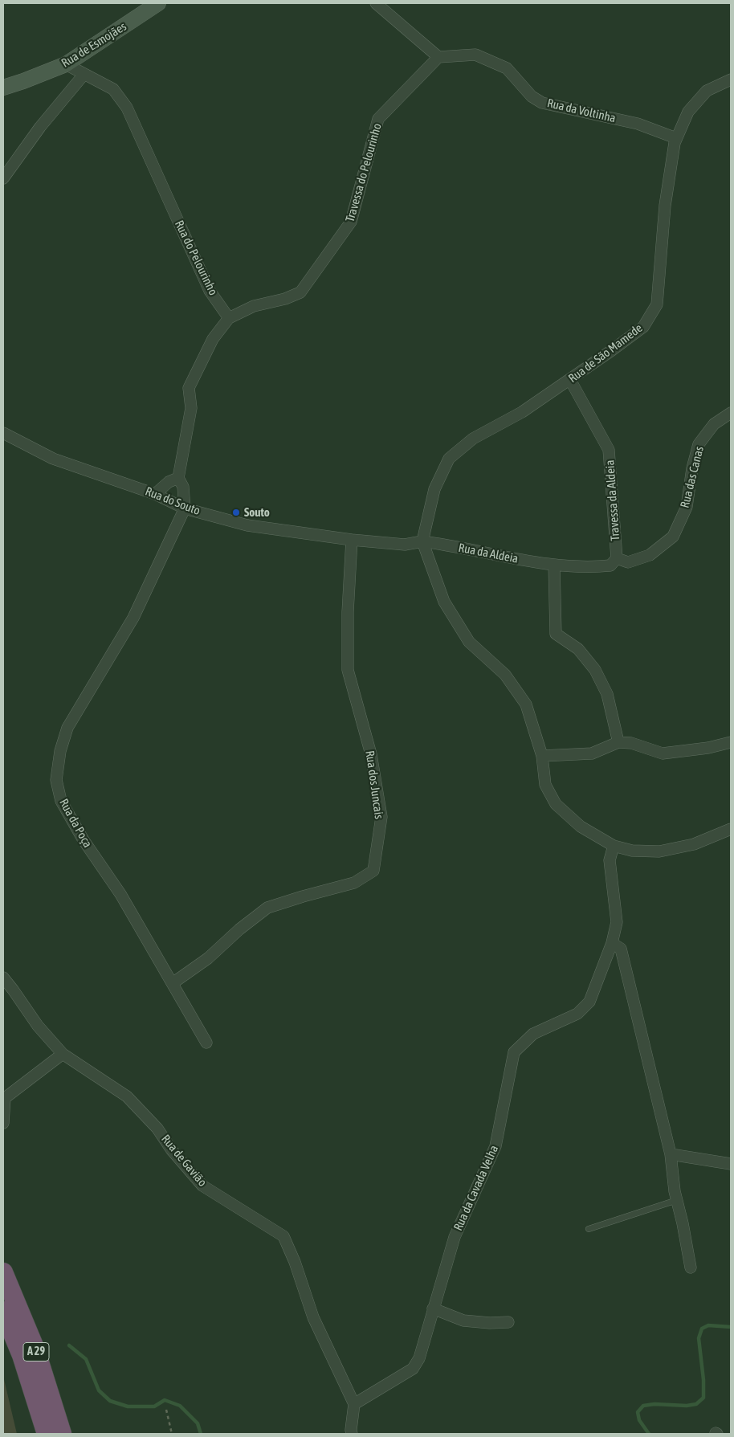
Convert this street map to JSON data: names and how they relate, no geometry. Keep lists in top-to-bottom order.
{
  "streets": {
    "highway": ["A 29"],
    "main road": ["Rua de Esmojães"],
    "street": [
      "Rua da Voltinha",
      "Travessa do Pelourinho",
      "Rua do Pelourinho",
      "Rua de São Mamede",
      "Rua das Canas",
      "Travessa da Aldeia",
      "Rua do Souto",
      "Rua da Aldeia",
      "Rua dos Juncais",
      "Rua da Poça",
      "Rua de Gavião",
      "Rua da Cavada Velha"
    ]
  },
  "crossings": [
    ["Rua de Esmojães", "Rua do Pelourinho"],
    ["Rua da Voltinha", "Travessa do Pelourinho"],
    ["Rua da Voltinha", "Rua de São Mamede"],
    ["Travessa do Pelourinho", "Rua do Pelourinho"],
    ["Rua de São Mamede", "Travessa da Aldeia"],
    ["Rua de São Mamede", "Rua do Souto"],
    ["Rua de São Mamede", "Rua da Aldeia"],
    ["Rua das Canas", "Travessa da Aldeia"],
    ["Rua das Canas", "Rua da Aldeia"],
    ["Travessa da Aldeia", "Rua da Aldeia"],
    ["Rua do Souto", "Rua da Aldeia"],
    ["Rua do Souto", "Rua dos Juncais"],
    ["Rua do Souto", "Rua da Poça"],
    ["Rua dos Juncais", "Rua da Poça"],
    ["Rua de Gavião", "Rua da Cavada Velha"]
  ],
  "places": ["Souto"]
}
